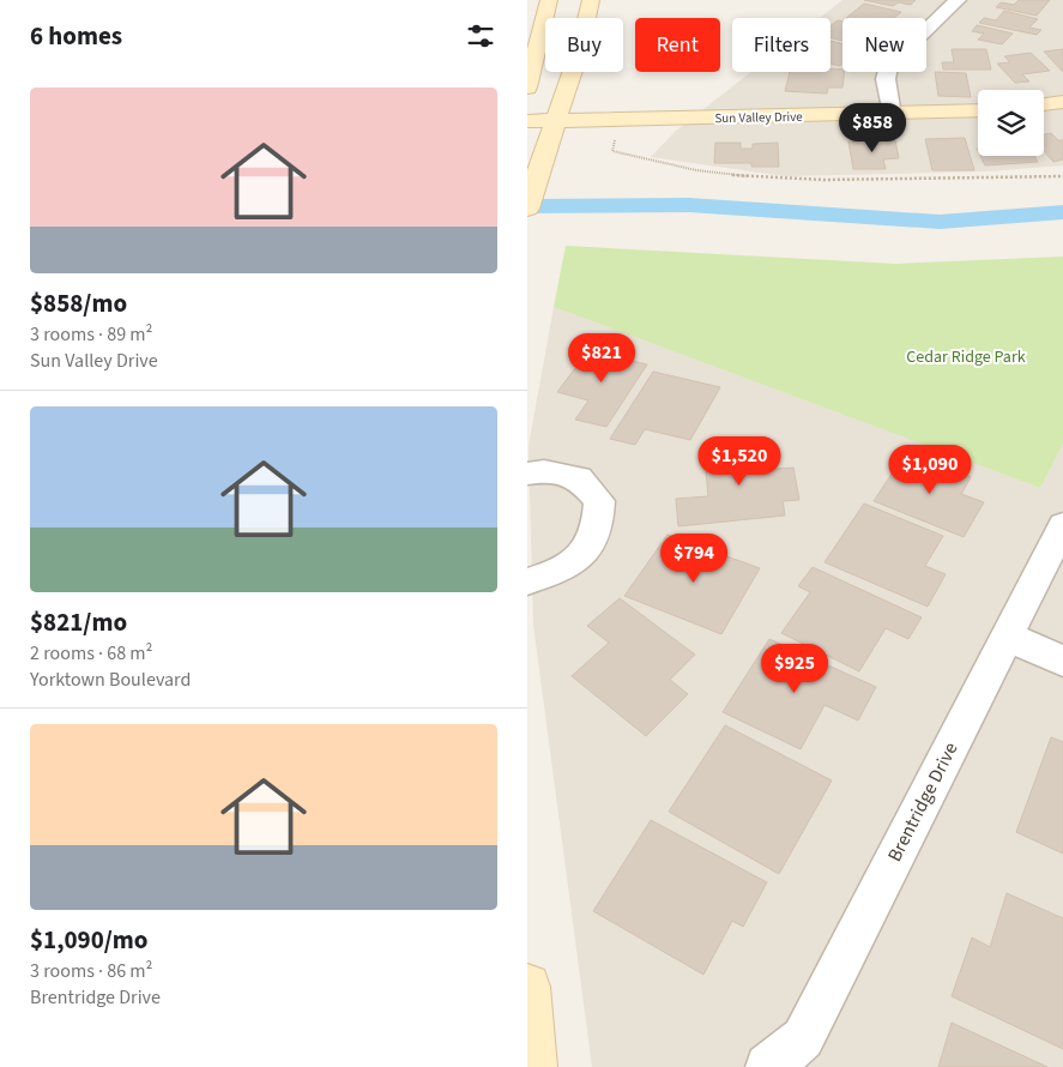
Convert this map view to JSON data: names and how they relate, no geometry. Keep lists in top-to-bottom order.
{
  "streets": {
    "main road": ["Sun Valley Drive"],
    "street": ["Brentridge Drive"]
  },
  "parks": ["Cedar Ridge Park"],
  "page": {
    "heading": "6 homes",
    "chip": [
      "Buy",
      "Rent",
      "Filters",
      "New"
    ],
    "list": [
      {
        "name": "$858/mo",
        "note": "3 rooms · 89 m² · Sun Valley Drive"
      },
      {
        "name": "$821/mo",
        "note": "2 rooms · 68 m² · Yorktown Boulevard"
      },
      {
        "name": "$1,090/mo",
        "note": "3 rooms · 86 m² · Brentridge Drive"
      }
    ],
    "price": [
      "$858",
      "$821",
      "$1,520",
      "$1,090",
      "$794",
      "$925"
    ]
  }
}
